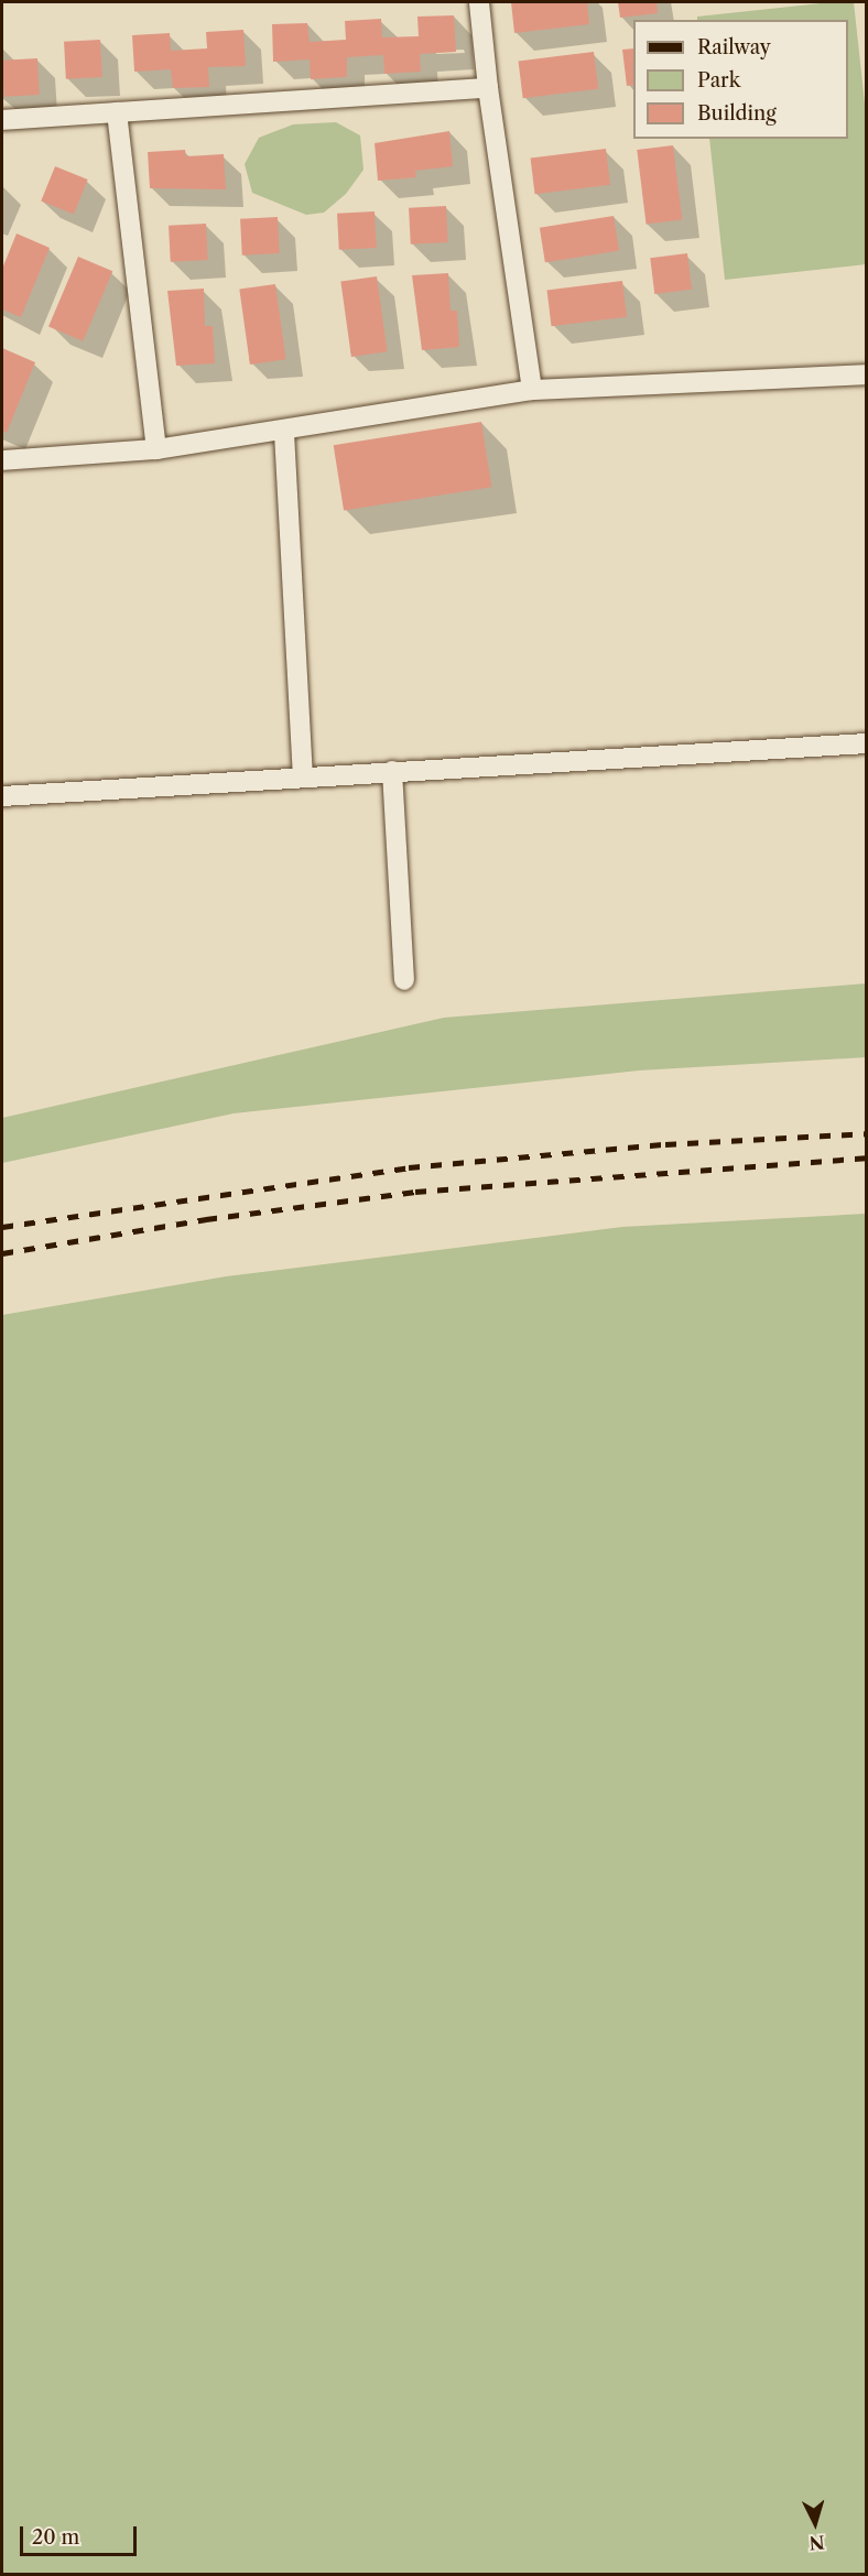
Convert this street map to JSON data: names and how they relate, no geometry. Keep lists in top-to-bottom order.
{
  "legend": ["Railway", "Park", "Building"],
  "scale_bar": "20 m",
  "north": "bottom"
}
